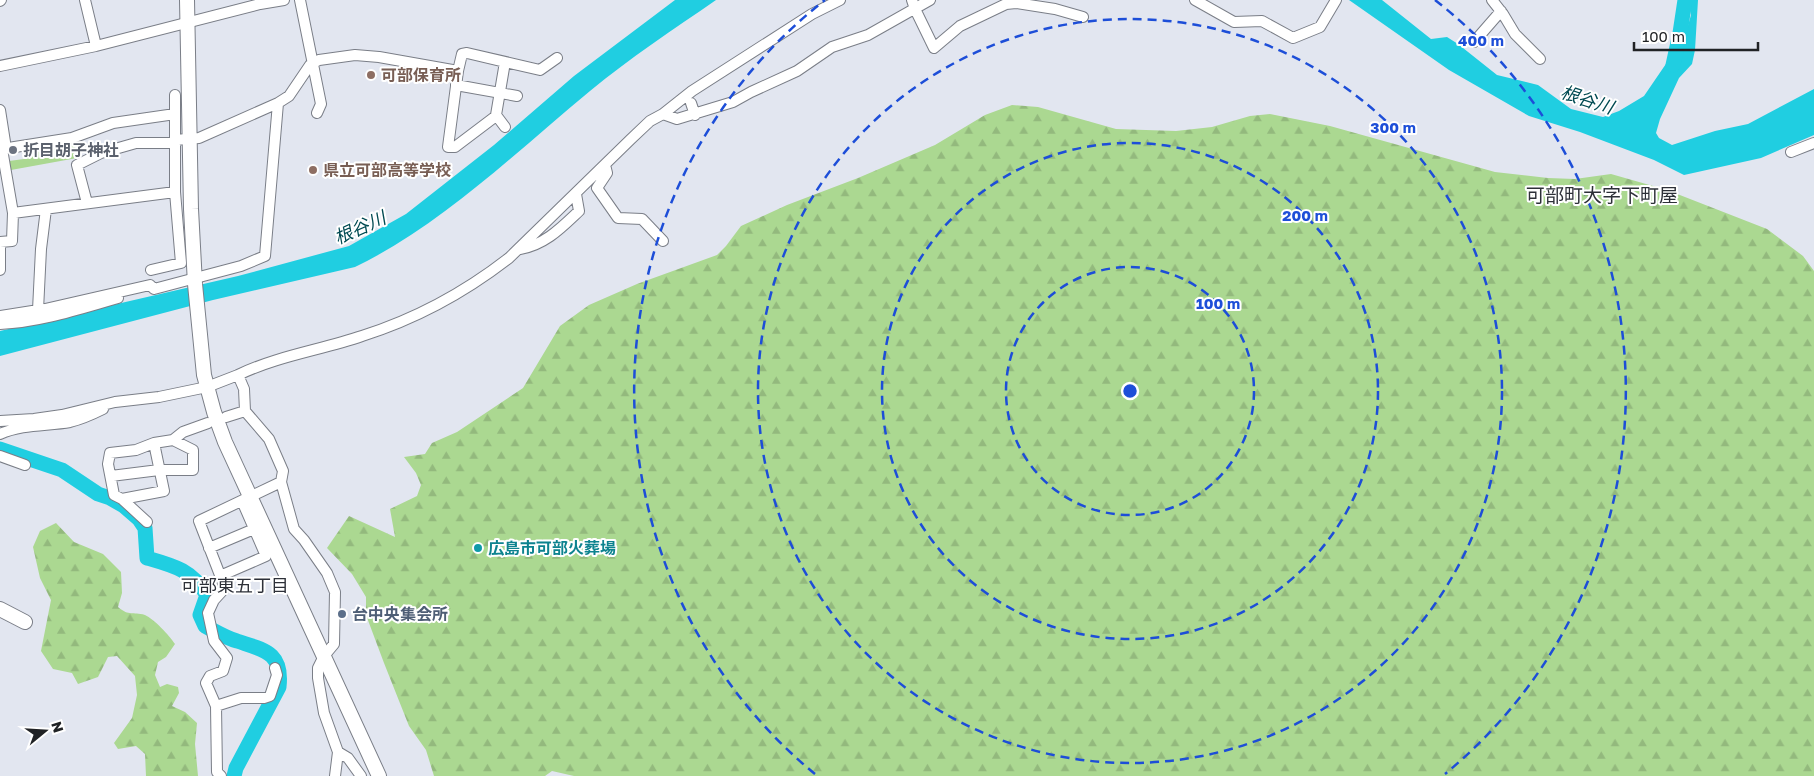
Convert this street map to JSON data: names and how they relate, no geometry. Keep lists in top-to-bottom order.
{
  "districts": ["可部町大字下町屋", "可部東五丁目"],
  "water": ["根谷川"],
  "places": [
    "可部保育所",
    "折目胡子神社",
    "県立可部高等学校",
    "広島市可部火葬場",
    "台中央集会所"
  ],
  "scale_bar": "100 m",
  "north": "right",
  "rings": [
    "400 m",
    "300 m",
    "200 m",
    "100 m"
  ]
}
